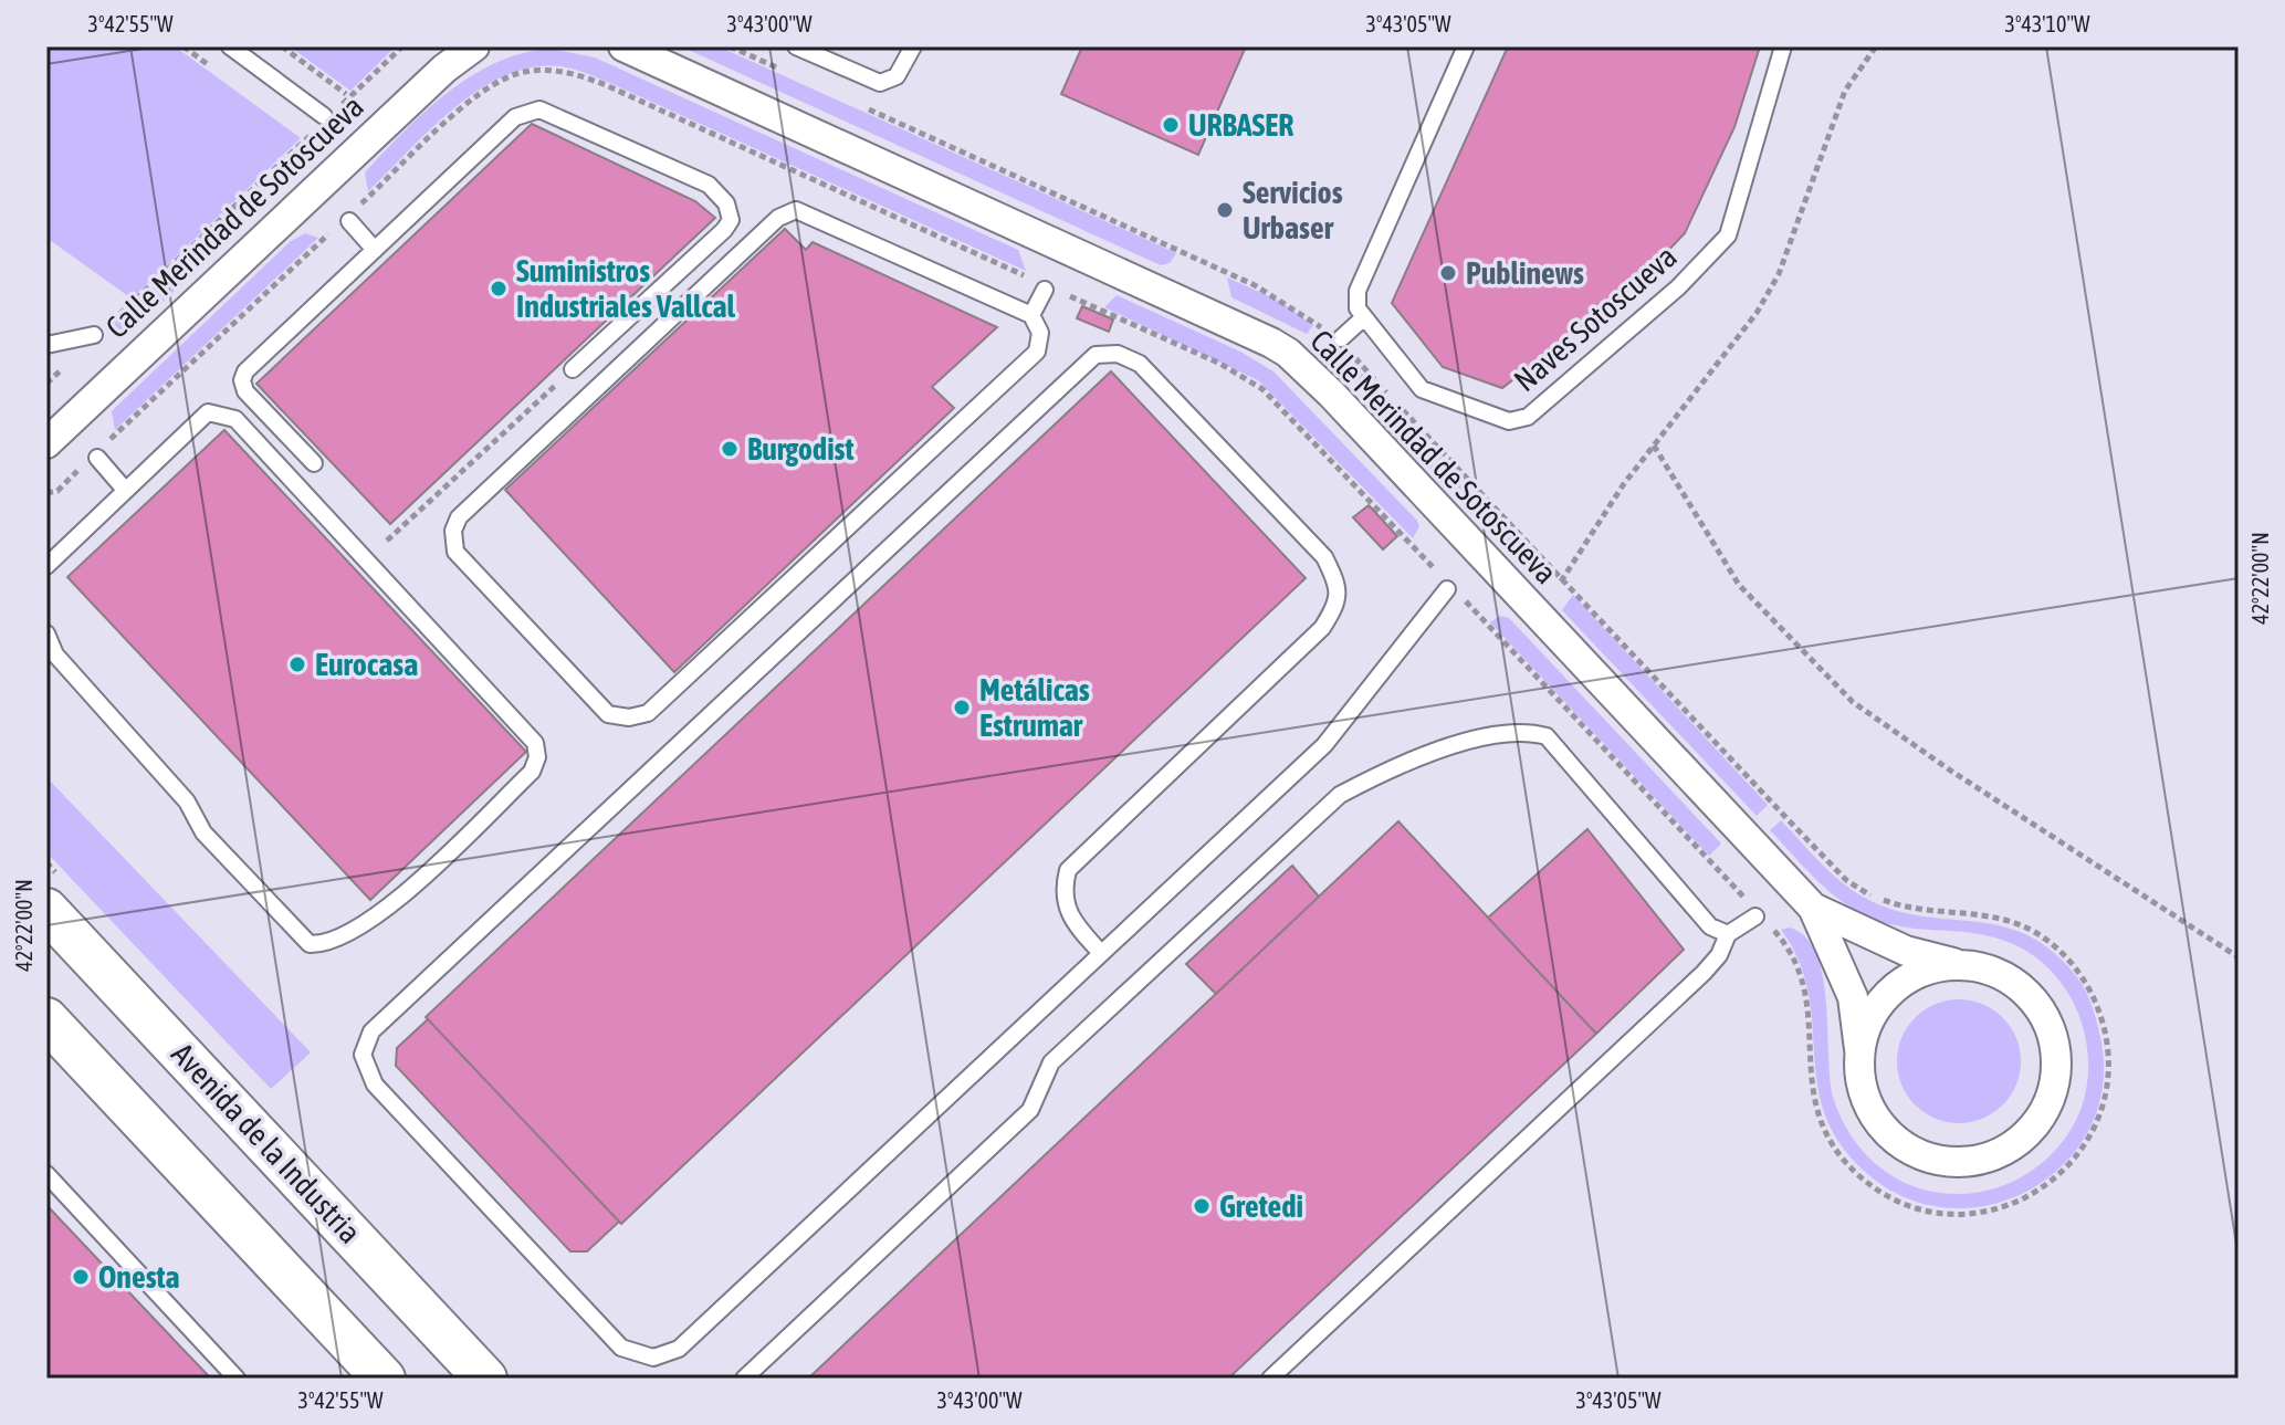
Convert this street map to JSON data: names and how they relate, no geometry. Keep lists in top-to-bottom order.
{
  "streets": {
    "main road": ["Avenida de la Industria"],
    "street": ["Calle Merindad de Sotoscueva"],
    "lane": ["Naves Sotoscueva"]
  },
  "places": [
    "URBASER",
    "Servicios Urbaser",
    "Publinews",
    "Suministros Industriales Vallcal",
    "Burgodist",
    "Eurocasa",
    "Metálicas Estrumar",
    "Gretedi",
    "Onesta"
  ],
  "coordinates": [
    "3°42'55\"W",
    "3°43'00\"W",
    "3°43'05\"W",
    "3°43'10\"W",
    "42°22'00\"N"
  ]
}
